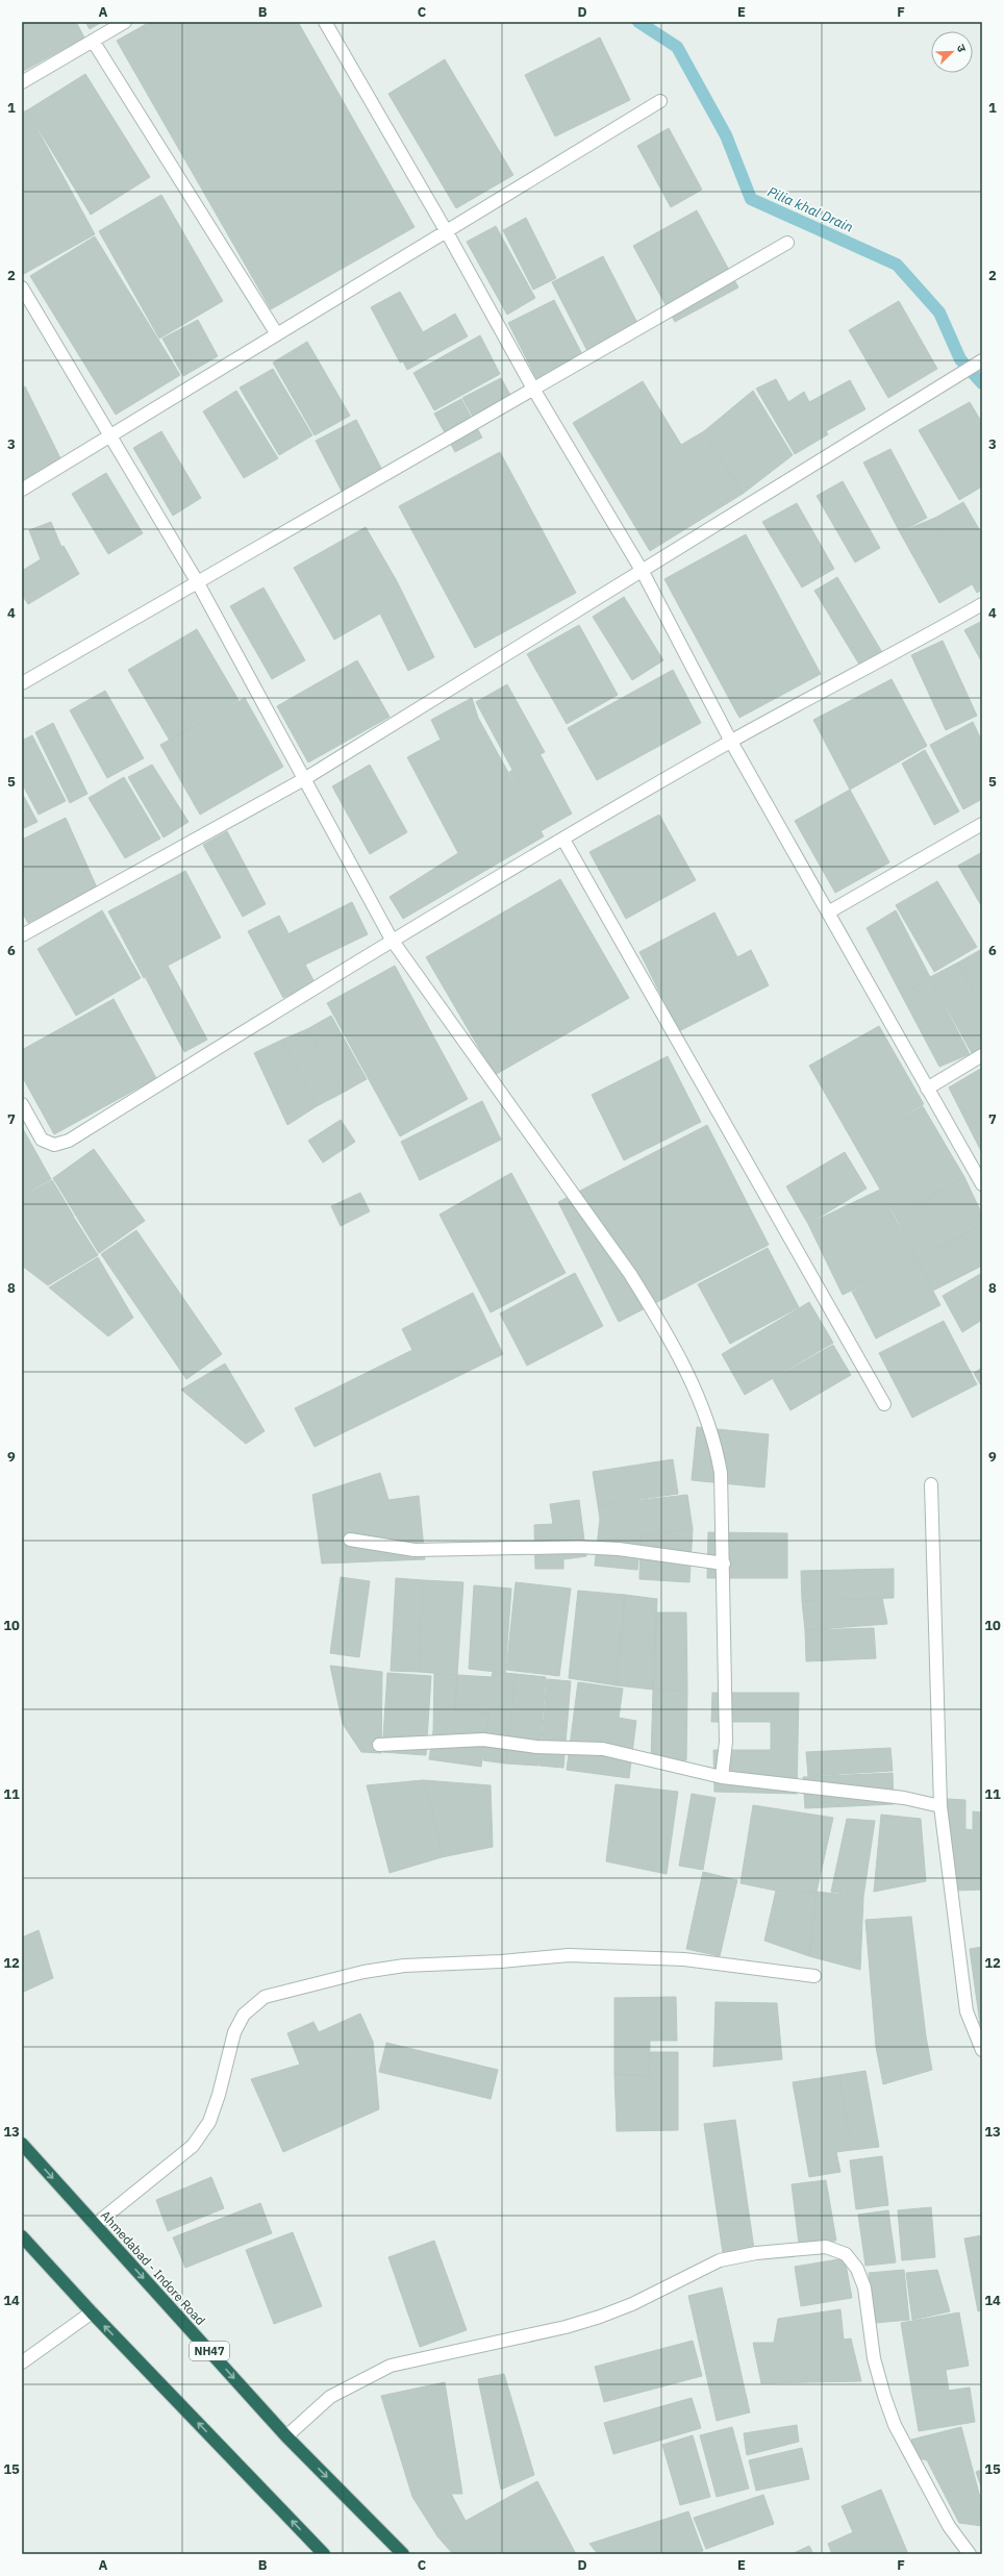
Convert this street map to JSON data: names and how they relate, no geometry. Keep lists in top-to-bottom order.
{
  "streets": {
    "highway": ["Ahmedabad - Indore Road", "NH47"]
  },
  "water": ["Pilia khal Drain"],
  "north": "top right",
  "grid": {
    "columns": [
      "A",
      "B",
      "C",
      "D",
      "E",
      "F"
    ],
    "rows": [
      "1",
      "2",
      "3",
      "4",
      "5",
      "6",
      "7",
      "8",
      "9",
      "10",
      "11",
      "12",
      "13",
      "14",
      "15"
    ]
  }
}
